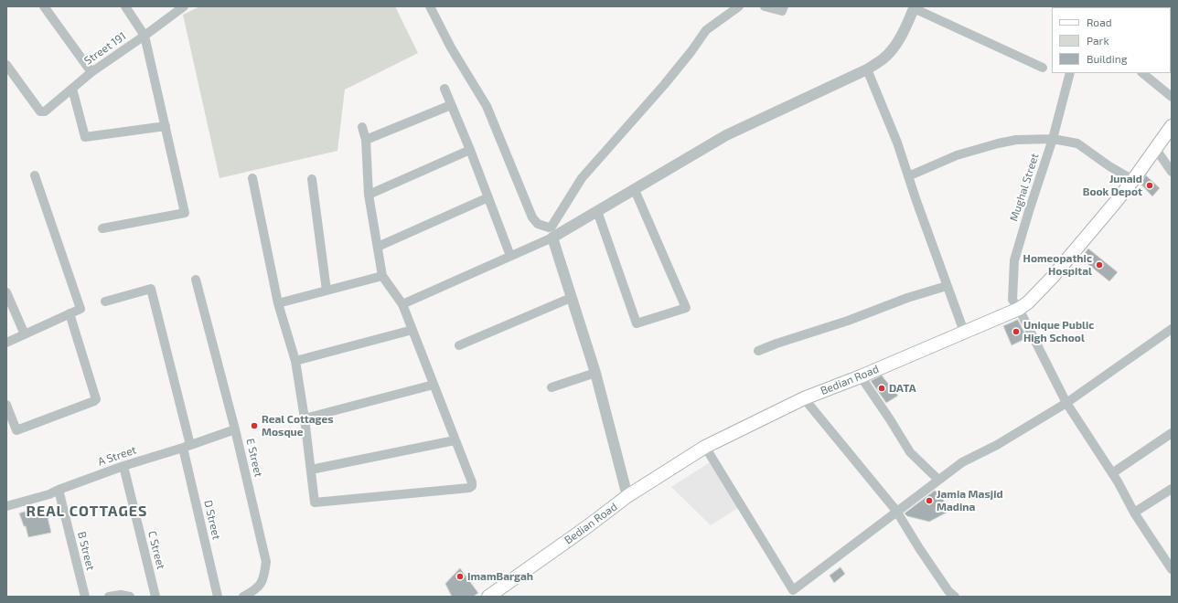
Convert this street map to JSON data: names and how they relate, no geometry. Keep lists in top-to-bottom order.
{
  "streets": {
    "main road": ["Bedian Road"],
    "street": [
      "Street 191",
      "Mughal Street",
      "A Street",
      "E Street",
      "D Street",
      "C Street",
      "B Street"
    ]
  },
  "crossings": [
    ["Mughal Street", "Bedian Road"],
    ["A Street", "E Street"],
    ["A Street", "D Street"],
    ["A Street", "C Street"],
    ["A Street", "B Street"]
  ],
  "districts": ["REAL COTTAGES"],
  "places": [
    "Junaid Book Depot",
    "Homeopathic Hospital",
    "Unique Public High School",
    "DATA",
    "Real Cottages Mosque",
    "Jamia Masjid Madina",
    "ImamBargah"
  ],
  "legend": ["Road", "Park", "Building"]
}
